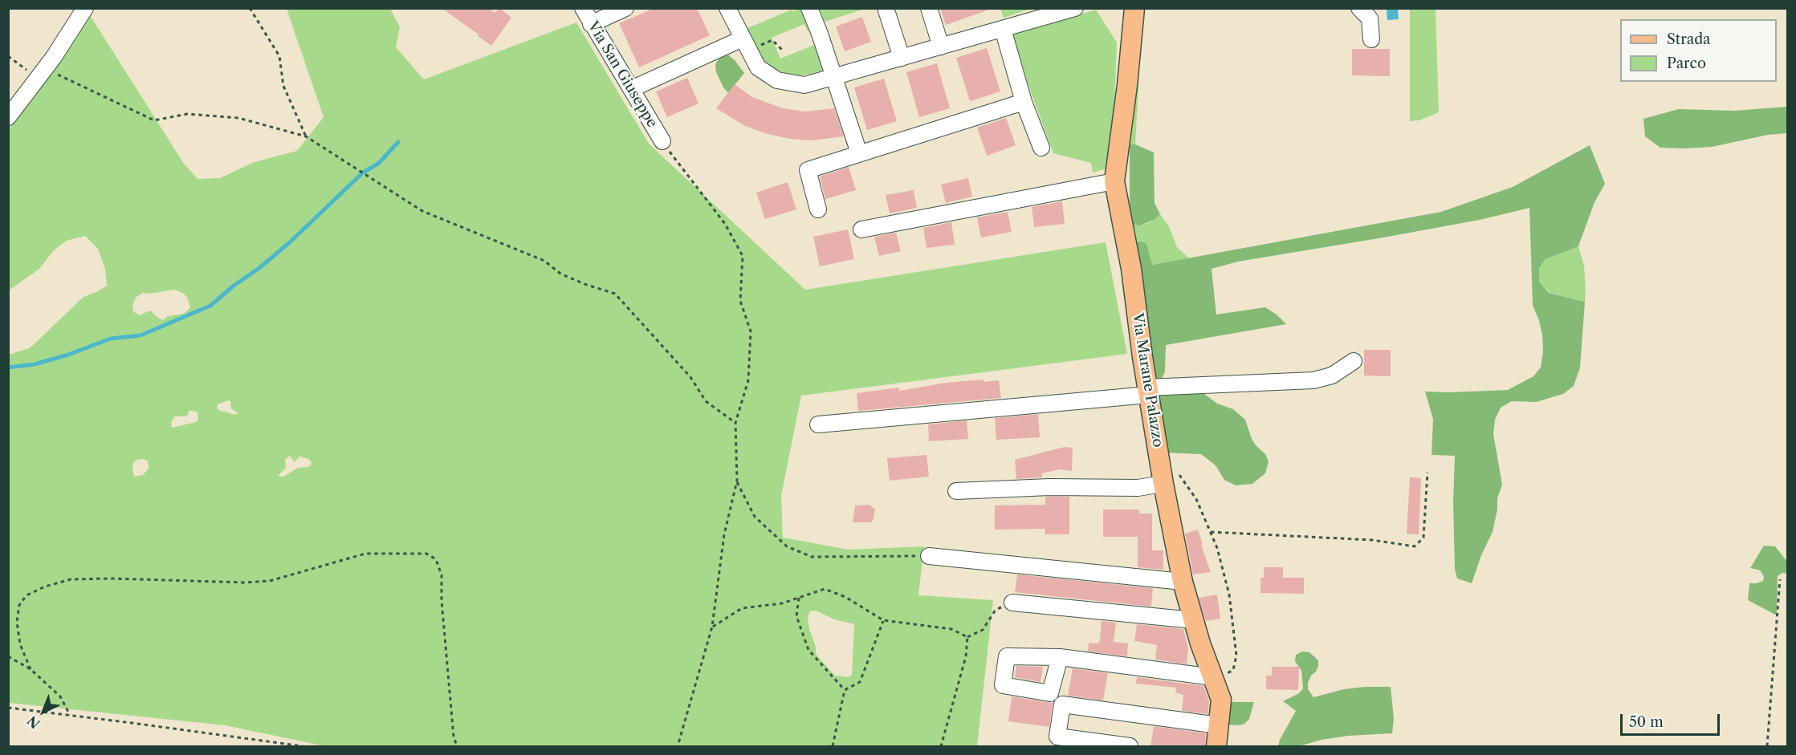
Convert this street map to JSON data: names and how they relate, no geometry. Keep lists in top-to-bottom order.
{
  "streets": {
    "main road": ["Via Marane Palazzo"],
    "street": ["Via San Giuseppe"]
  },
  "legend": ["Strada", "Parco"],
  "scale_bar": "50 m",
  "north": "bottom left"
}
